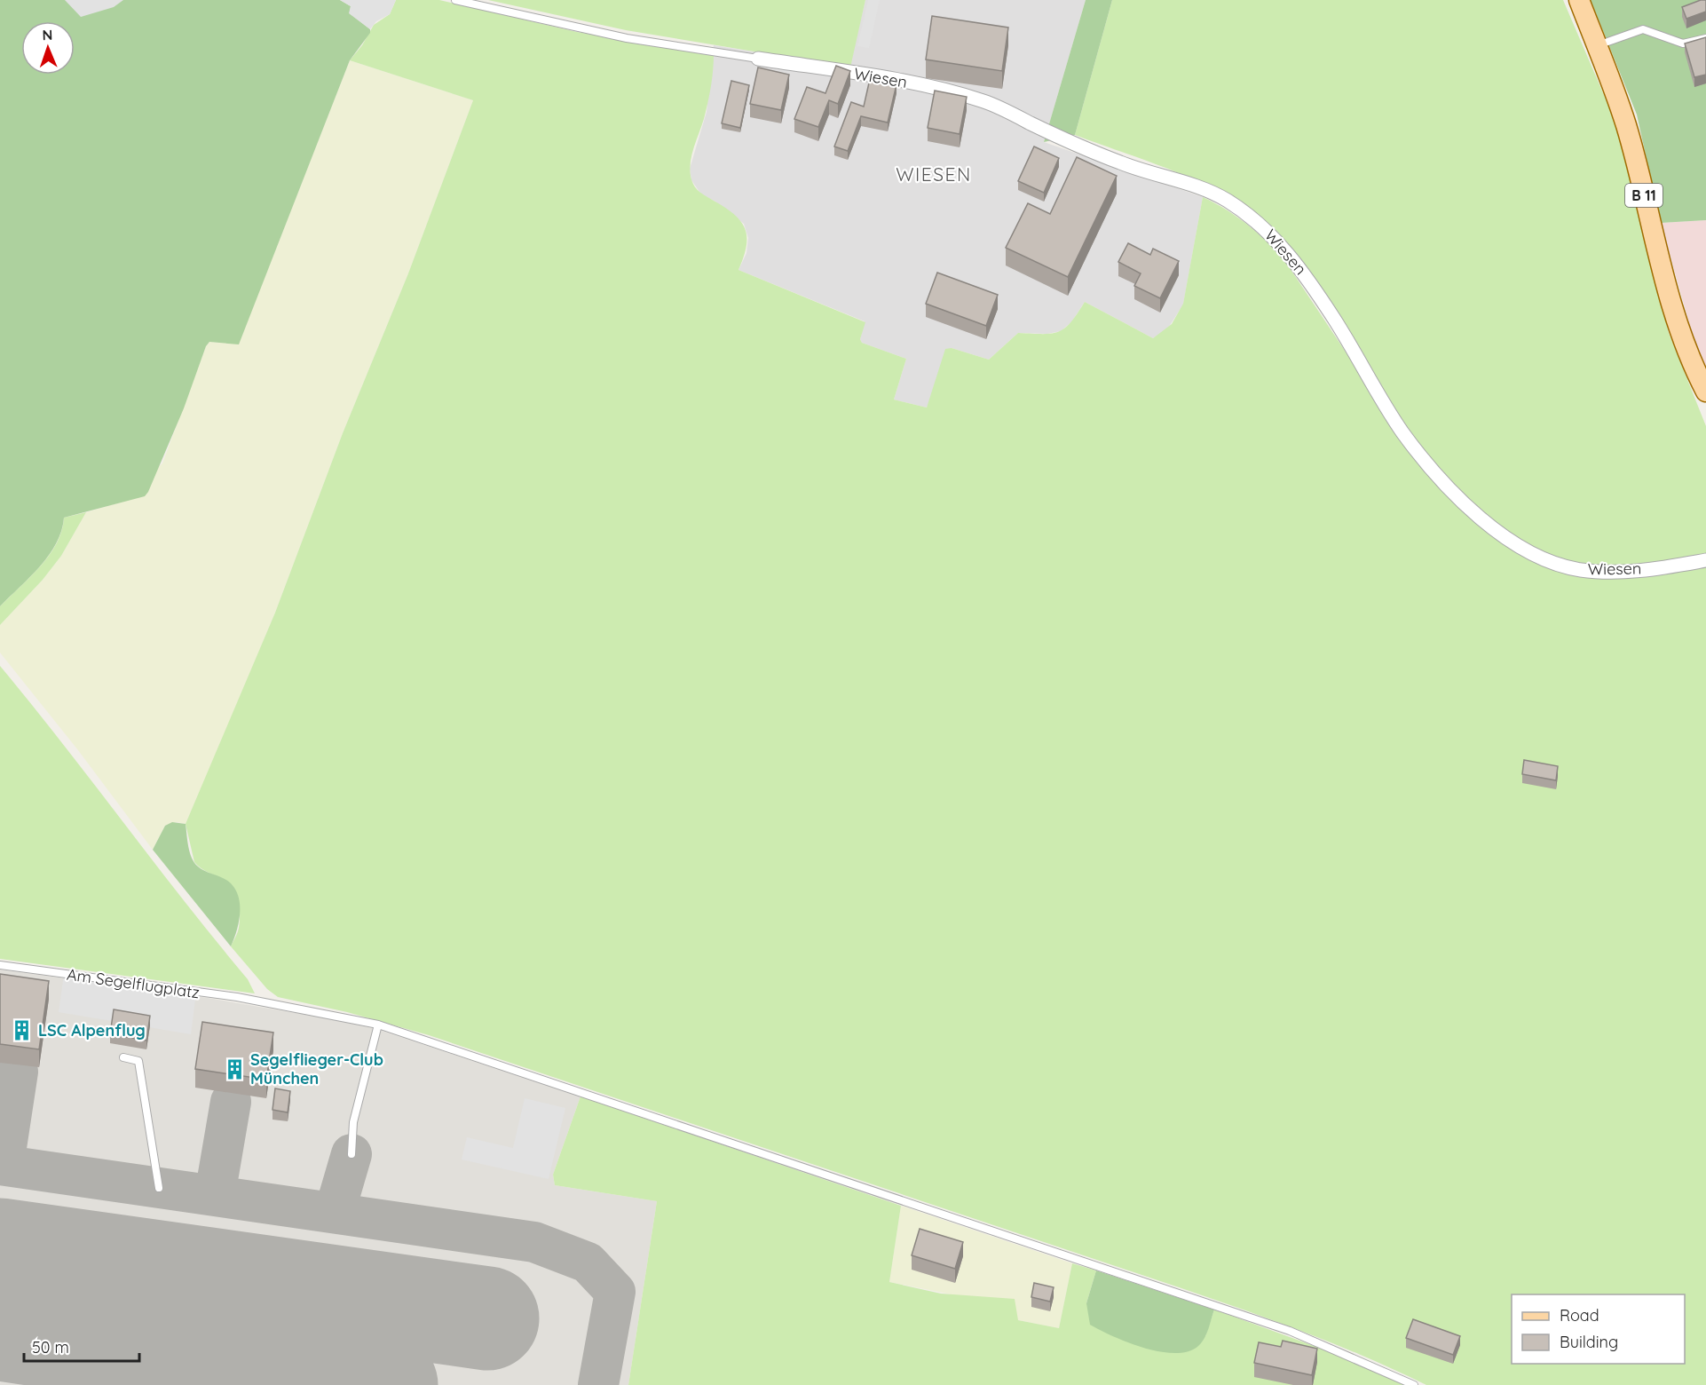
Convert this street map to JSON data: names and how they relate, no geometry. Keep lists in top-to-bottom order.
{
  "streets": {
    "main road": ["B 11"],
    "street": ["Wiesen"],
    "lane": ["Am Segelflugplatz"]
  },
  "districts": ["WIESEN"],
  "places": {
    "building": ["LSC Alpenflug", "Segelflieger-Club München"]
  },
  "legend": ["Road", "Building"],
  "scale_bar": "50 m",
  "north": "top"
}
